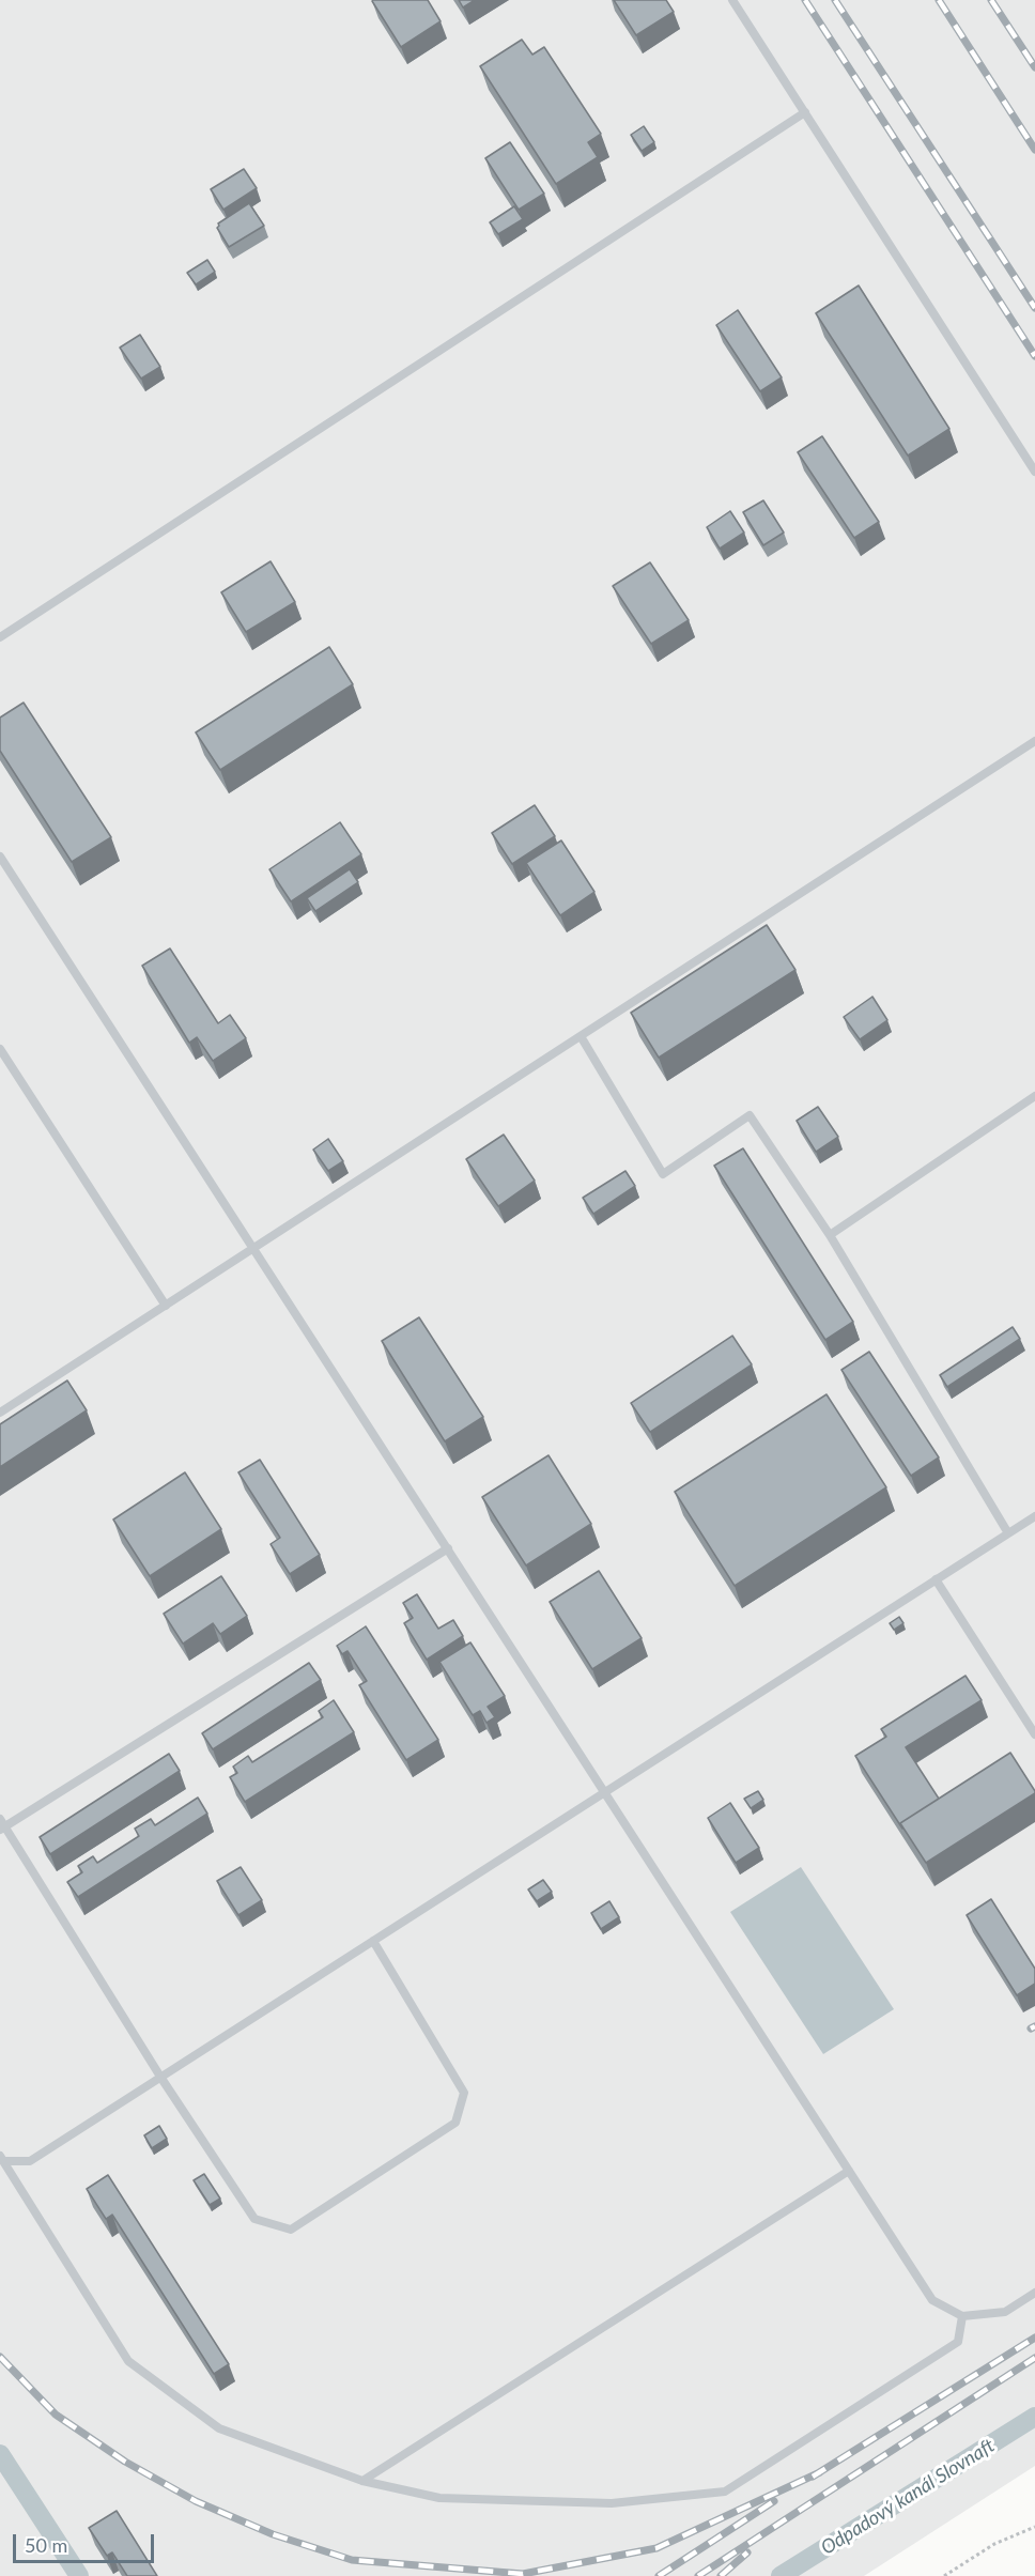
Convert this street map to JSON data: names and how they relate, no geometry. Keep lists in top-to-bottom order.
{
  "water": ["Odpadový kanál Slovnaft"],
  "scale_bar": "50 m"
}
